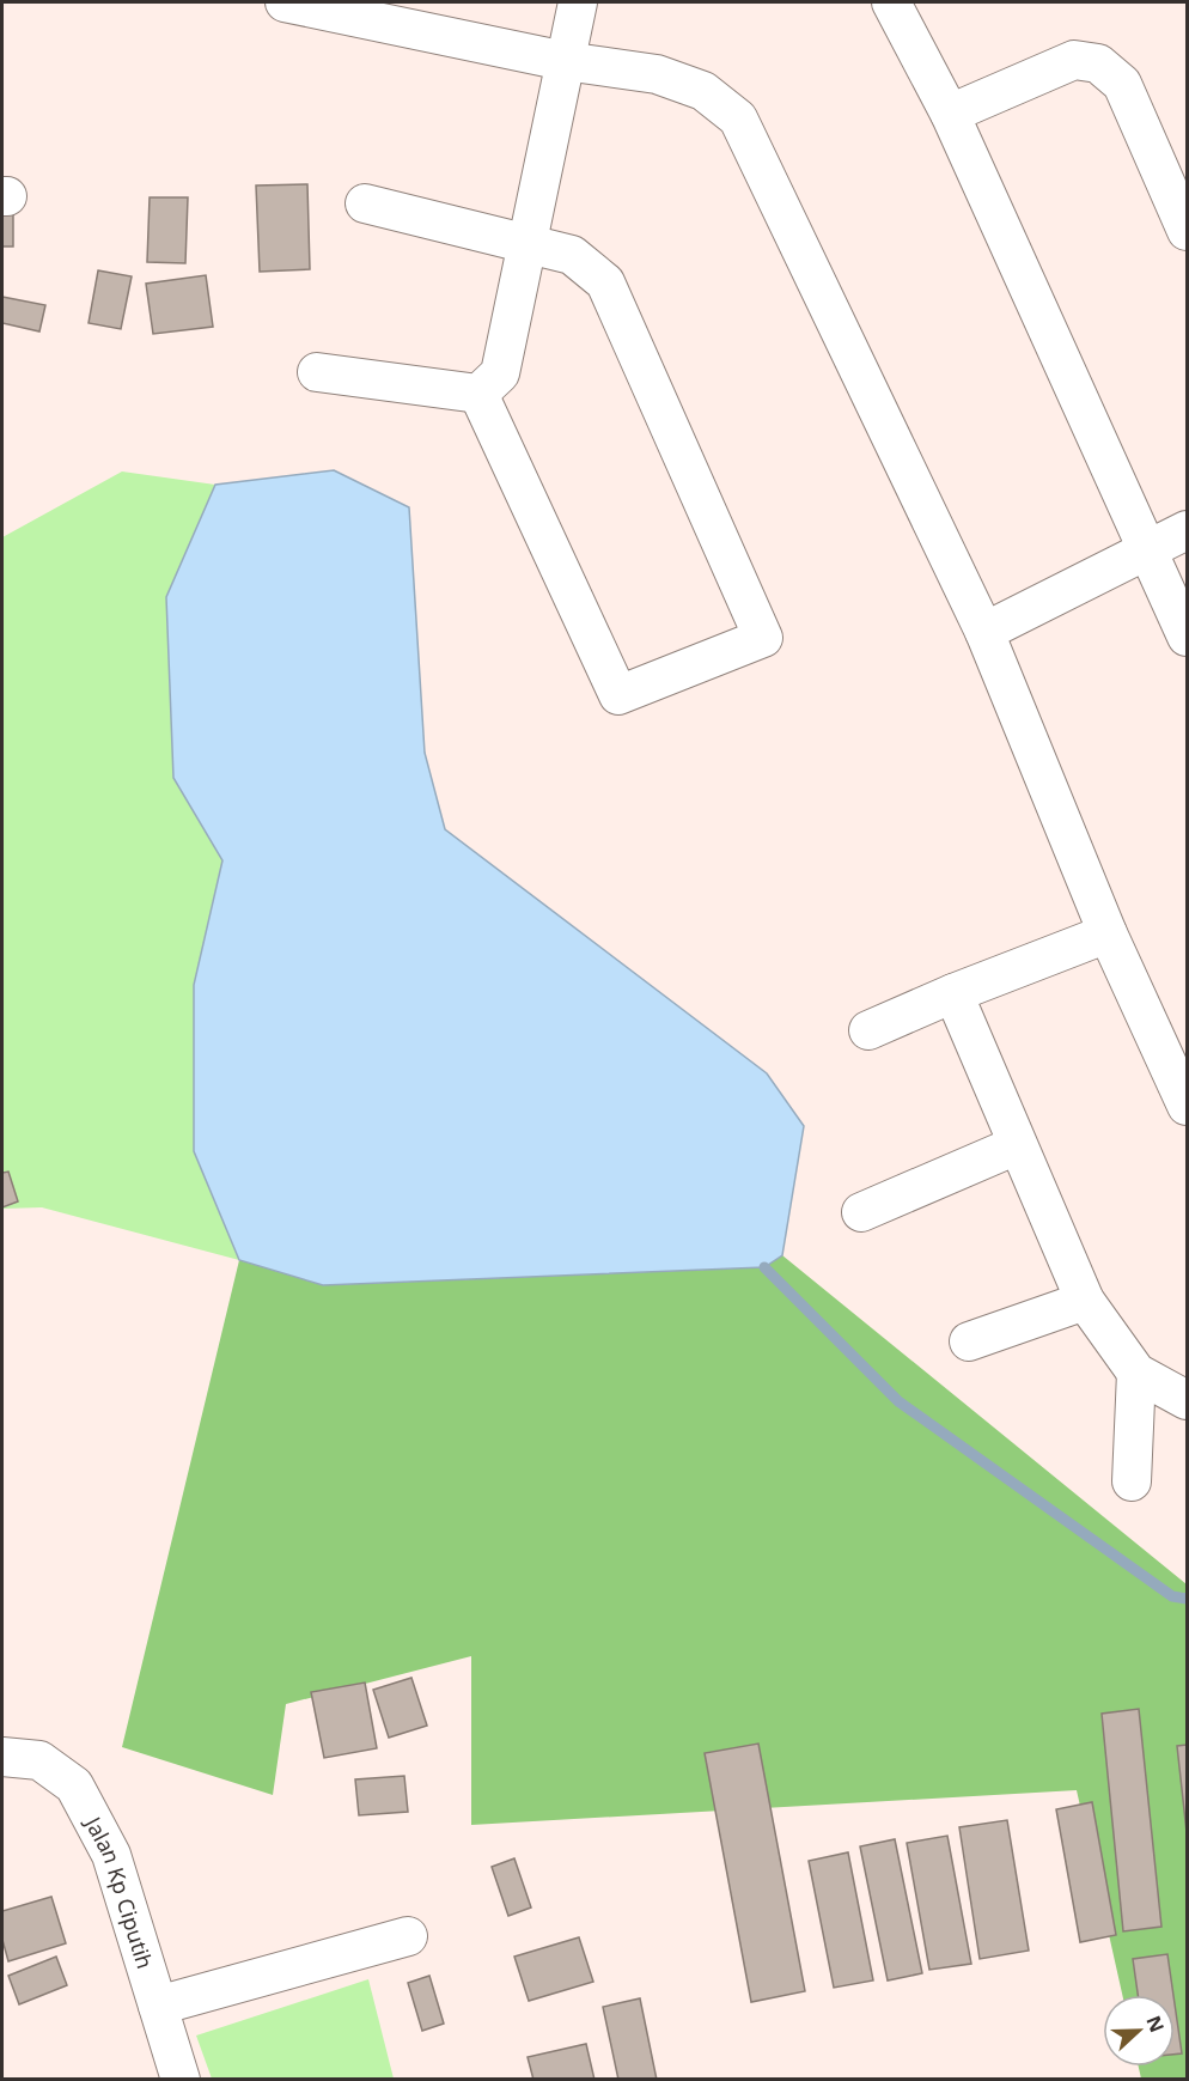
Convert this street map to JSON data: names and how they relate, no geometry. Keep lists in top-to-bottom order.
{
  "streets": {
    "street": ["Jalan Kp Ciputih"]
  },
  "north": "right"
}
